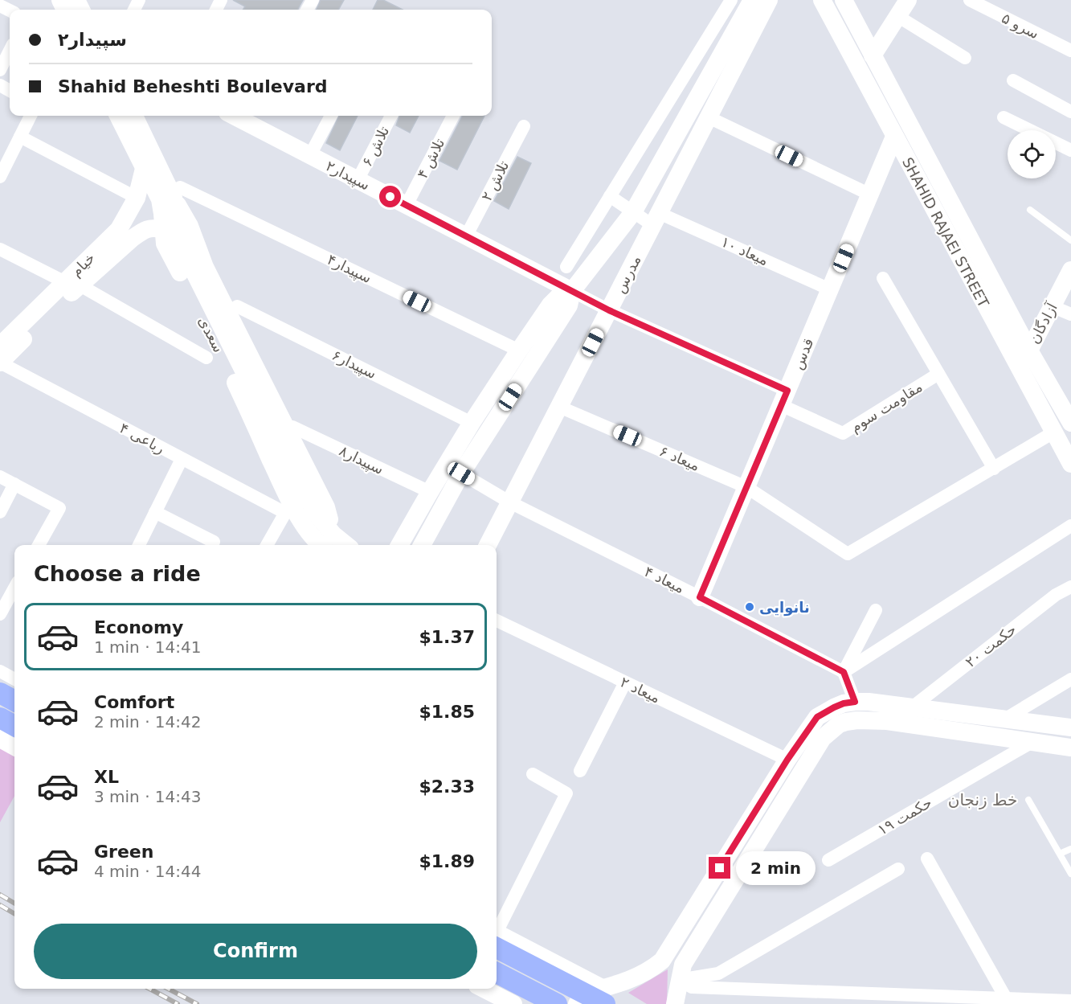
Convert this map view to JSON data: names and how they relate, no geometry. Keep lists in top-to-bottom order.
{
  "streets": {
    "street": [
      "سرو ۵",
      "تلاش ۶",
      "تلاش ۴",
      "سپیدار۲",
      "تلاش ۲",
      "SHAHID RAJAEI STREET",
      "میعاد ۱۰",
      "خیام",
      "سپیدار۴",
      "مدرس",
      "آزادگان",
      "سعدی",
      "قدس",
      "سپیدار۶",
      "مقاومت سوم",
      "رباعی ۴",
      "میعاد ۶",
      "سپیدار۸",
      "میعاد ۴",
      "حکمت ۲۰",
      "میعاد ۲",
      "حکمت ۱۹"
    ]
  },
  "crossings": [
    ["تلاش ۶", "سپیدار۲"],
    ["تلاش ۴", "سپیدار۲"],
    ["سپیدار۲", "تلاش ۲"],
    ["سپیدار۲", "مدرس"],
    ["SHAHID RAJAEI STREET", "آزادگان"],
    ["SHAHID RAJAEI STREET", "قدس"],
    ["میعاد ۱۰", "مدرس"],
    ["میعاد ۱۰", "قدس"],
    ["خیام", "سعدی"],
    ["خیام", "رباعی ۴"],
    ["سپیدار۴", "سعدی"],
    ["مدرس", "میعاد ۶"],
    ["مدرس", "میعاد ۴"],
    ["قدس", "مقاومت سوم"],
    ["قدس", "میعاد ۶"],
    ["قدس", "میعاد ۴"]
  ],
  "districts": ["خط زنجان"],
  "places": ["نانوایی"],
  "page": {
    "banner": ["سپیدار۲", "Shahid Beheshti Boulevard"],
    "heading": "Choose a ride",
    "list": [
      {
        "name": "Economy",
        "note": "1 min · 14:41",
        "value": "$1.37"
      },
      {
        "name": "Comfort",
        "note": "2 min · 14:42",
        "value": "$1.85"
      },
      {
        "name": "XL",
        "note": "3 min · 14:43",
        "value": "$2.33"
      },
      {
        "name": "Green",
        "note": "4 min · 14:44",
        "value": "$1.89"
      }
    ],
    "bubble": "2 min",
    "buttons": "Confirm"
  }
}
